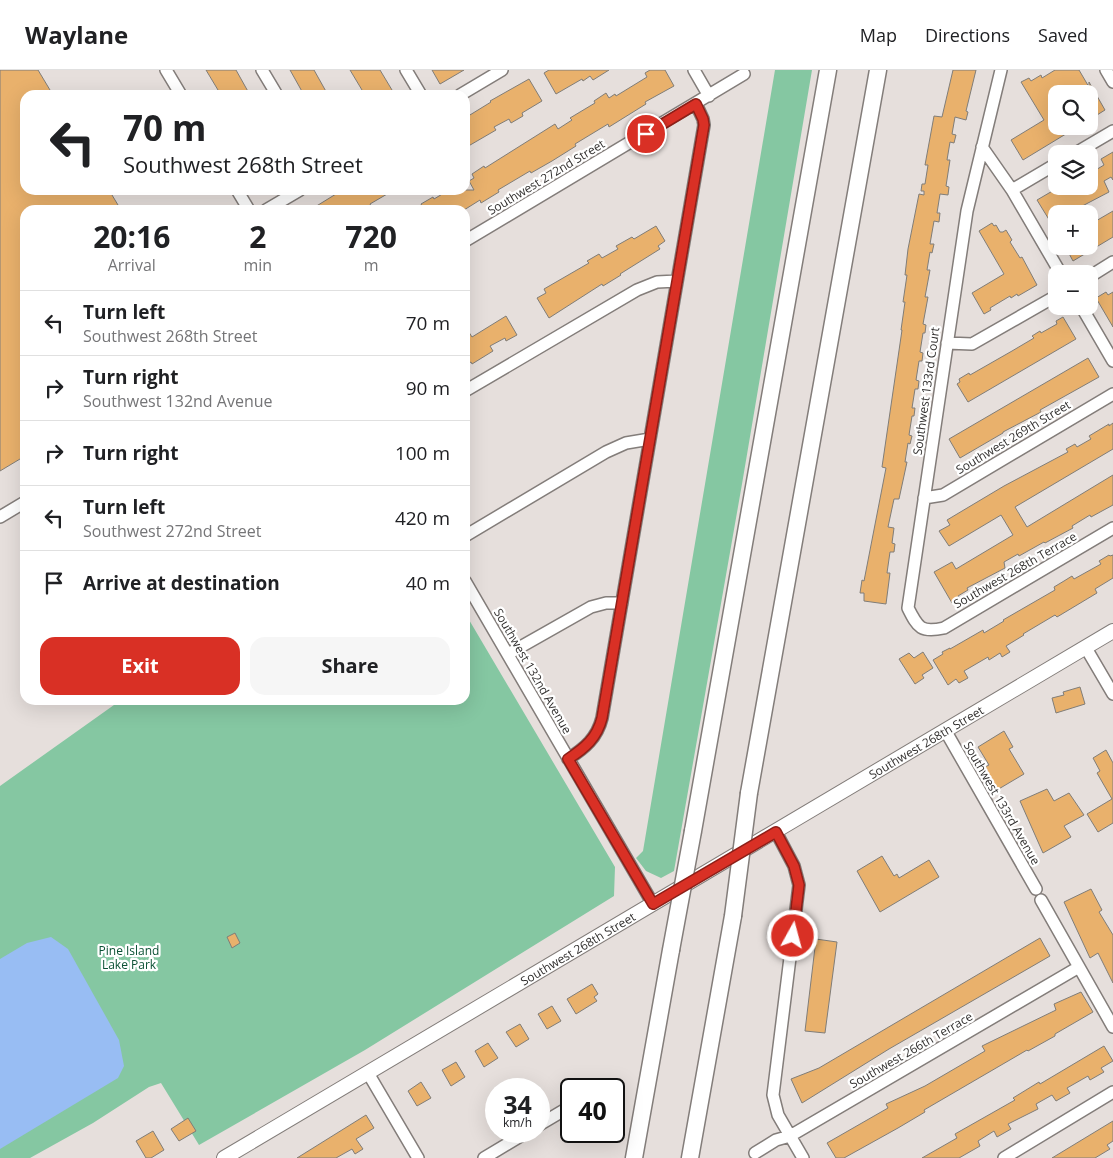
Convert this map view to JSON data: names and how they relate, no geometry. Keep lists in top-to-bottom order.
{
  "streets": {
    "main road": ["Southwest 268th Street"],
    "street": [
      "Southwest 272nd Street",
      "Southwest 133rd Court",
      "Southwest 269th Street",
      "Southwest 268th Terrace",
      "Southwest 132nd Avenue",
      "Southwest 133rd Avenue",
      "Southwest 266th Terrace"
    ]
  },
  "crossings": [
    ["Southwest 133rd Court", "Southwest 269th Street"],
    ["Southwest 133rd Court", "Southwest 268th Terrace"],
    ["Southwest 132nd Avenue", "Southwest 268th Street"],
    ["Southwest 268th Street", "Southwest 133rd Avenue"],
    ["Southwest 133rd Avenue", "Southwest 266th Terrace"]
  ],
  "parks": ["Pine Island Lake Park"],
  "page": {
    "header": "Waylane",
    "nav": ["Map", "Directions", "Saved"],
    "map_buttons": ["+", "−"],
    "turn": ["70 m", "Southwest 268th Street"],
    "eta": [
      "20:16",
      "Arrival",
      "2",
      "min",
      "720",
      "m"
    ],
    "list": [
      {
        "name": "Turn left",
        "note": "Southwest 268th Street",
        "value": "70 m"
      },
      {
        "name": "Turn right",
        "note": "Southwest 132nd Avenue",
        "value": "90 m"
      },
      {
        "name": "Turn right",
        "value": "100 m"
      },
      {
        "name": "Turn left",
        "note": "Southwest 272nd Street",
        "value": "420 m"
      },
      {
        "name": "Arrive at destination",
        "value": "40 m"
      }
    ],
    "buttons": ["Exit", "Share"],
    "speed": "34 km/h",
    "limit": "40"
  }
}
